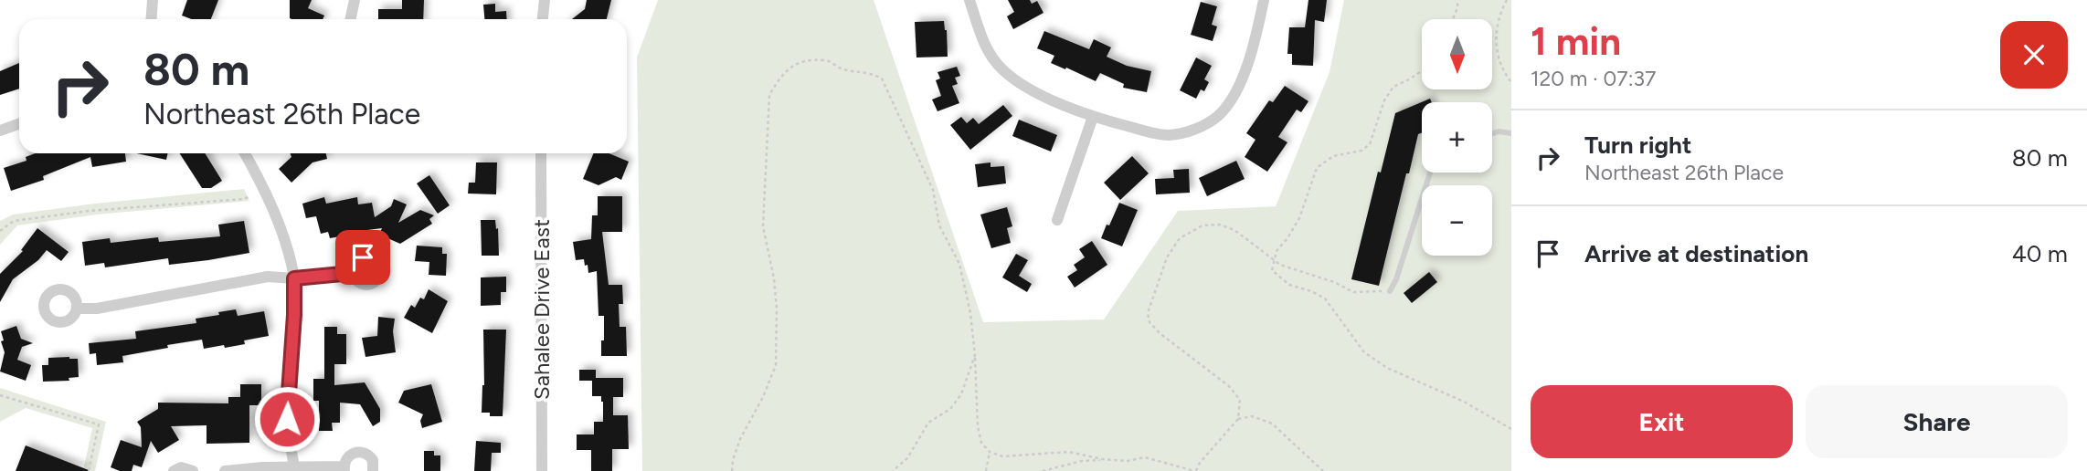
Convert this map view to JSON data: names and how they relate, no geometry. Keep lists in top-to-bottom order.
{
  "streets": {
    "street": ["Sahalee Drive East"]
  },
  "north": "bottom",
  "page": {
    "heading": ["1 min", "120 m · 07:37"],
    "map_buttons": ["+", "−"],
    "turn": ["80 m", "Northeast 26th Place"],
    "list": [
      {
        "name": "Turn right",
        "note": "Northeast 26th Place",
        "value": "80 m"
      },
      {
        "name": "Arrive at destination",
        "value": "40 m"
      }
    ],
    "buttons": ["Exit", "Share"]
  }
}
